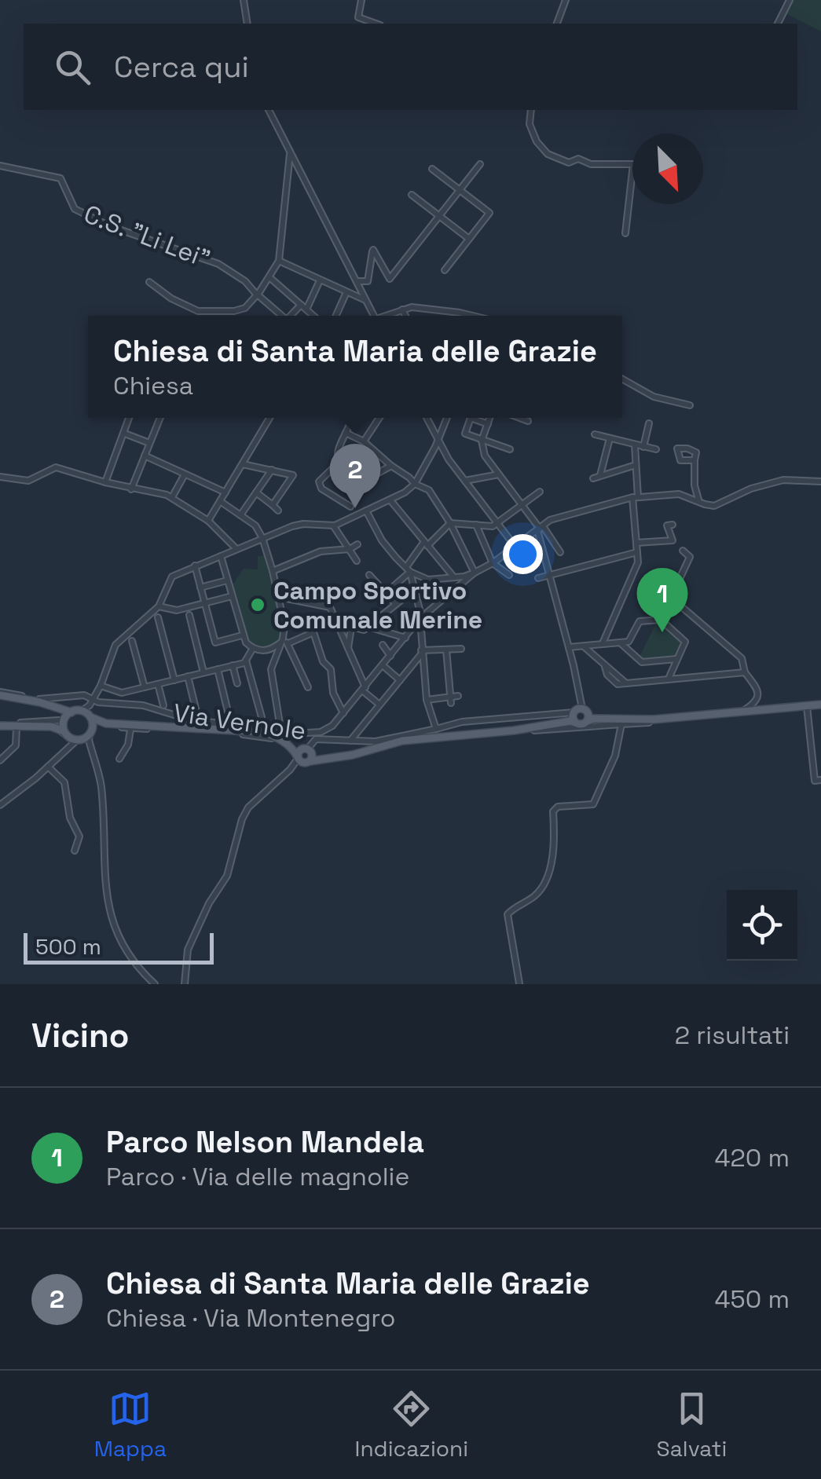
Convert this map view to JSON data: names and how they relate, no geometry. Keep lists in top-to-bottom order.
{
  "streets": {
    "street": ["C.S. \"Li Lei\"", "Via Vernole"]
  },
  "places": ["Campo Sportivo Comunale Merine"],
  "scale_bar": "500 m",
  "north": "bottom right",
  "page": {
    "search": "Cerca qui",
    "popup": ["Chiesa di Santa Maria delle Grazie", "Chiesa"],
    "pins": ["2", "1"],
    "scale": "500 m",
    "heading": ["Vicino", "2 risultati"],
    "list": [
      {
        "mark": "1",
        "name": "Parco Nelson Mandela",
        "note": "Parco · Via delle magnolie",
        "value": "420 m"
      },
      {
        "mark": "2",
        "name": "Chiesa di Santa Maria delle Grazie",
        "note": "Chiesa · Via Montenegro",
        "value": "450 m"
      }
    ],
    "nav": ["Mappa", "Indicazioni", "Salvati"]
  }
}
